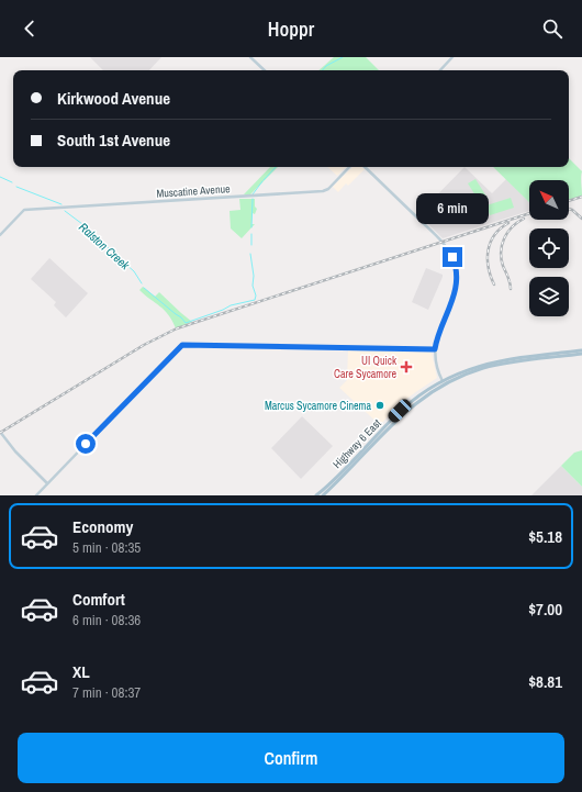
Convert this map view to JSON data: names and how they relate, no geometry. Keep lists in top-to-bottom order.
{
  "streets": {
    "main road": ["Muscatine Avenue", "Highway 6 East"]
  },
  "water": ["Ralston Creek"],
  "places": {
    "health": ["UI Quick Care Sycamore"],
    "other": ["Marcus Sycamore Cinema"]
  },
  "north": "top left",
  "page": {
    "header": "Hoppr",
    "banner": ["Kirkwood Avenue", "South 1st Avenue"],
    "bubble": "6 min",
    "list": [
      {
        "name": "Economy",
        "note": "5 min · 08:35",
        "value": "$5.18"
      },
      {
        "name": "Comfort",
        "note": "6 min · 08:36",
        "value": "$7.00"
      },
      {
        "name": "XL",
        "note": "7 min · 08:37",
        "value": "$8.81"
      }
    ],
    "buttons": "Confirm"
  }
}
